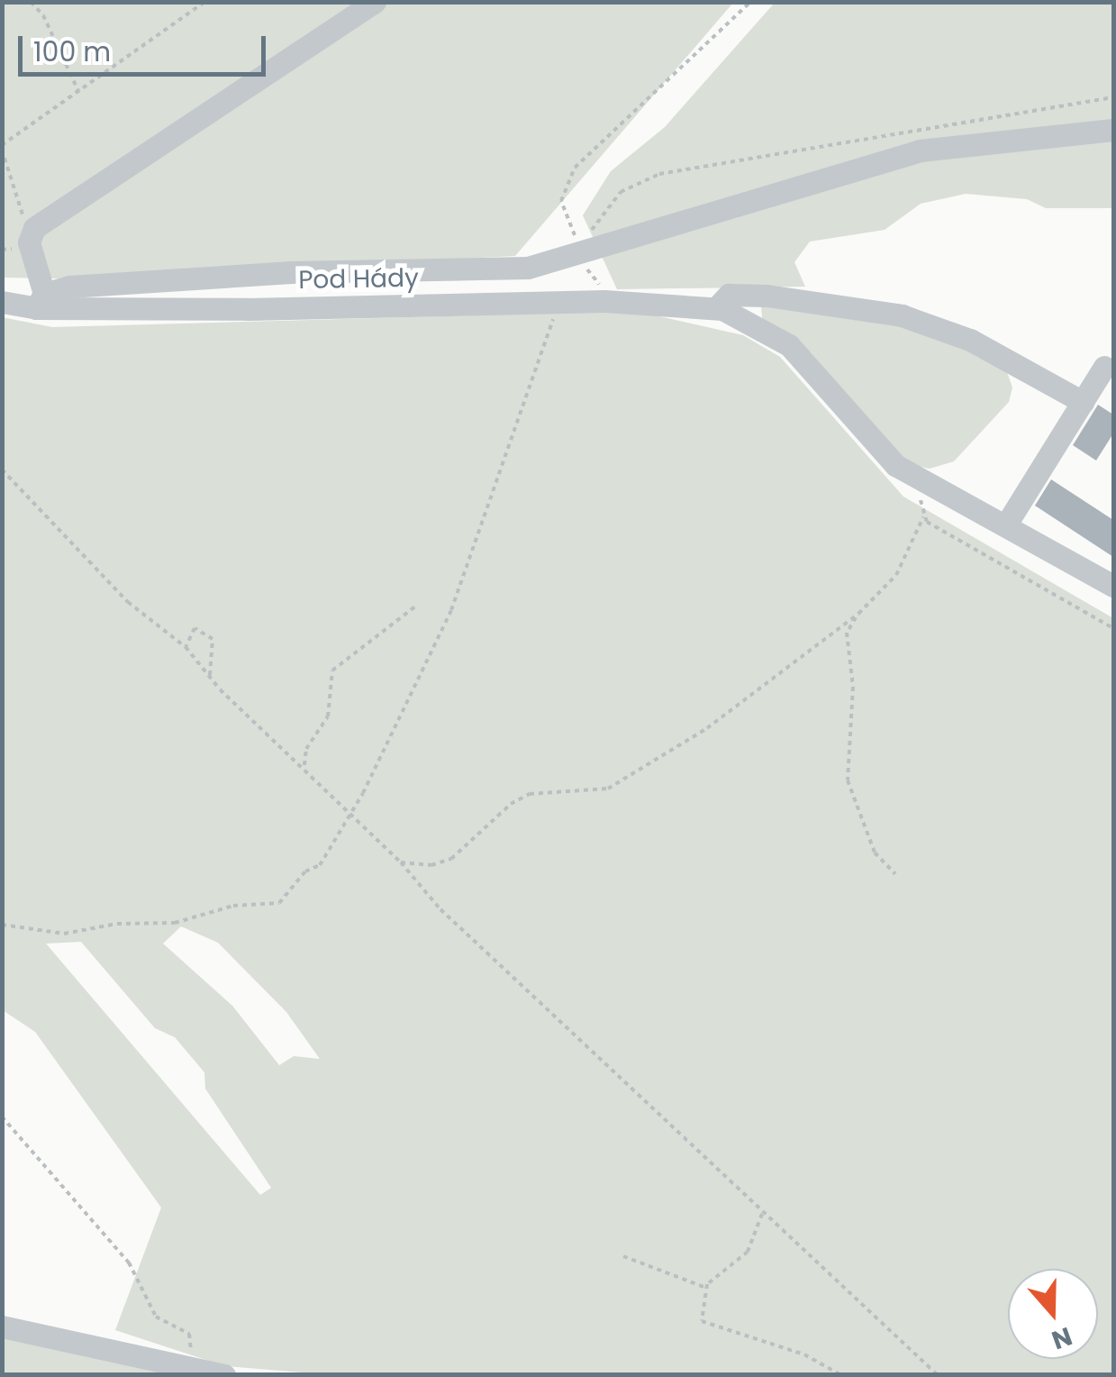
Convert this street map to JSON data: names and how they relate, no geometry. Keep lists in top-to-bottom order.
{
  "streets": {
    "street": ["Pod Hády"]
  },
  "scale_bar": "100 m",
  "north": "bottom"
}
